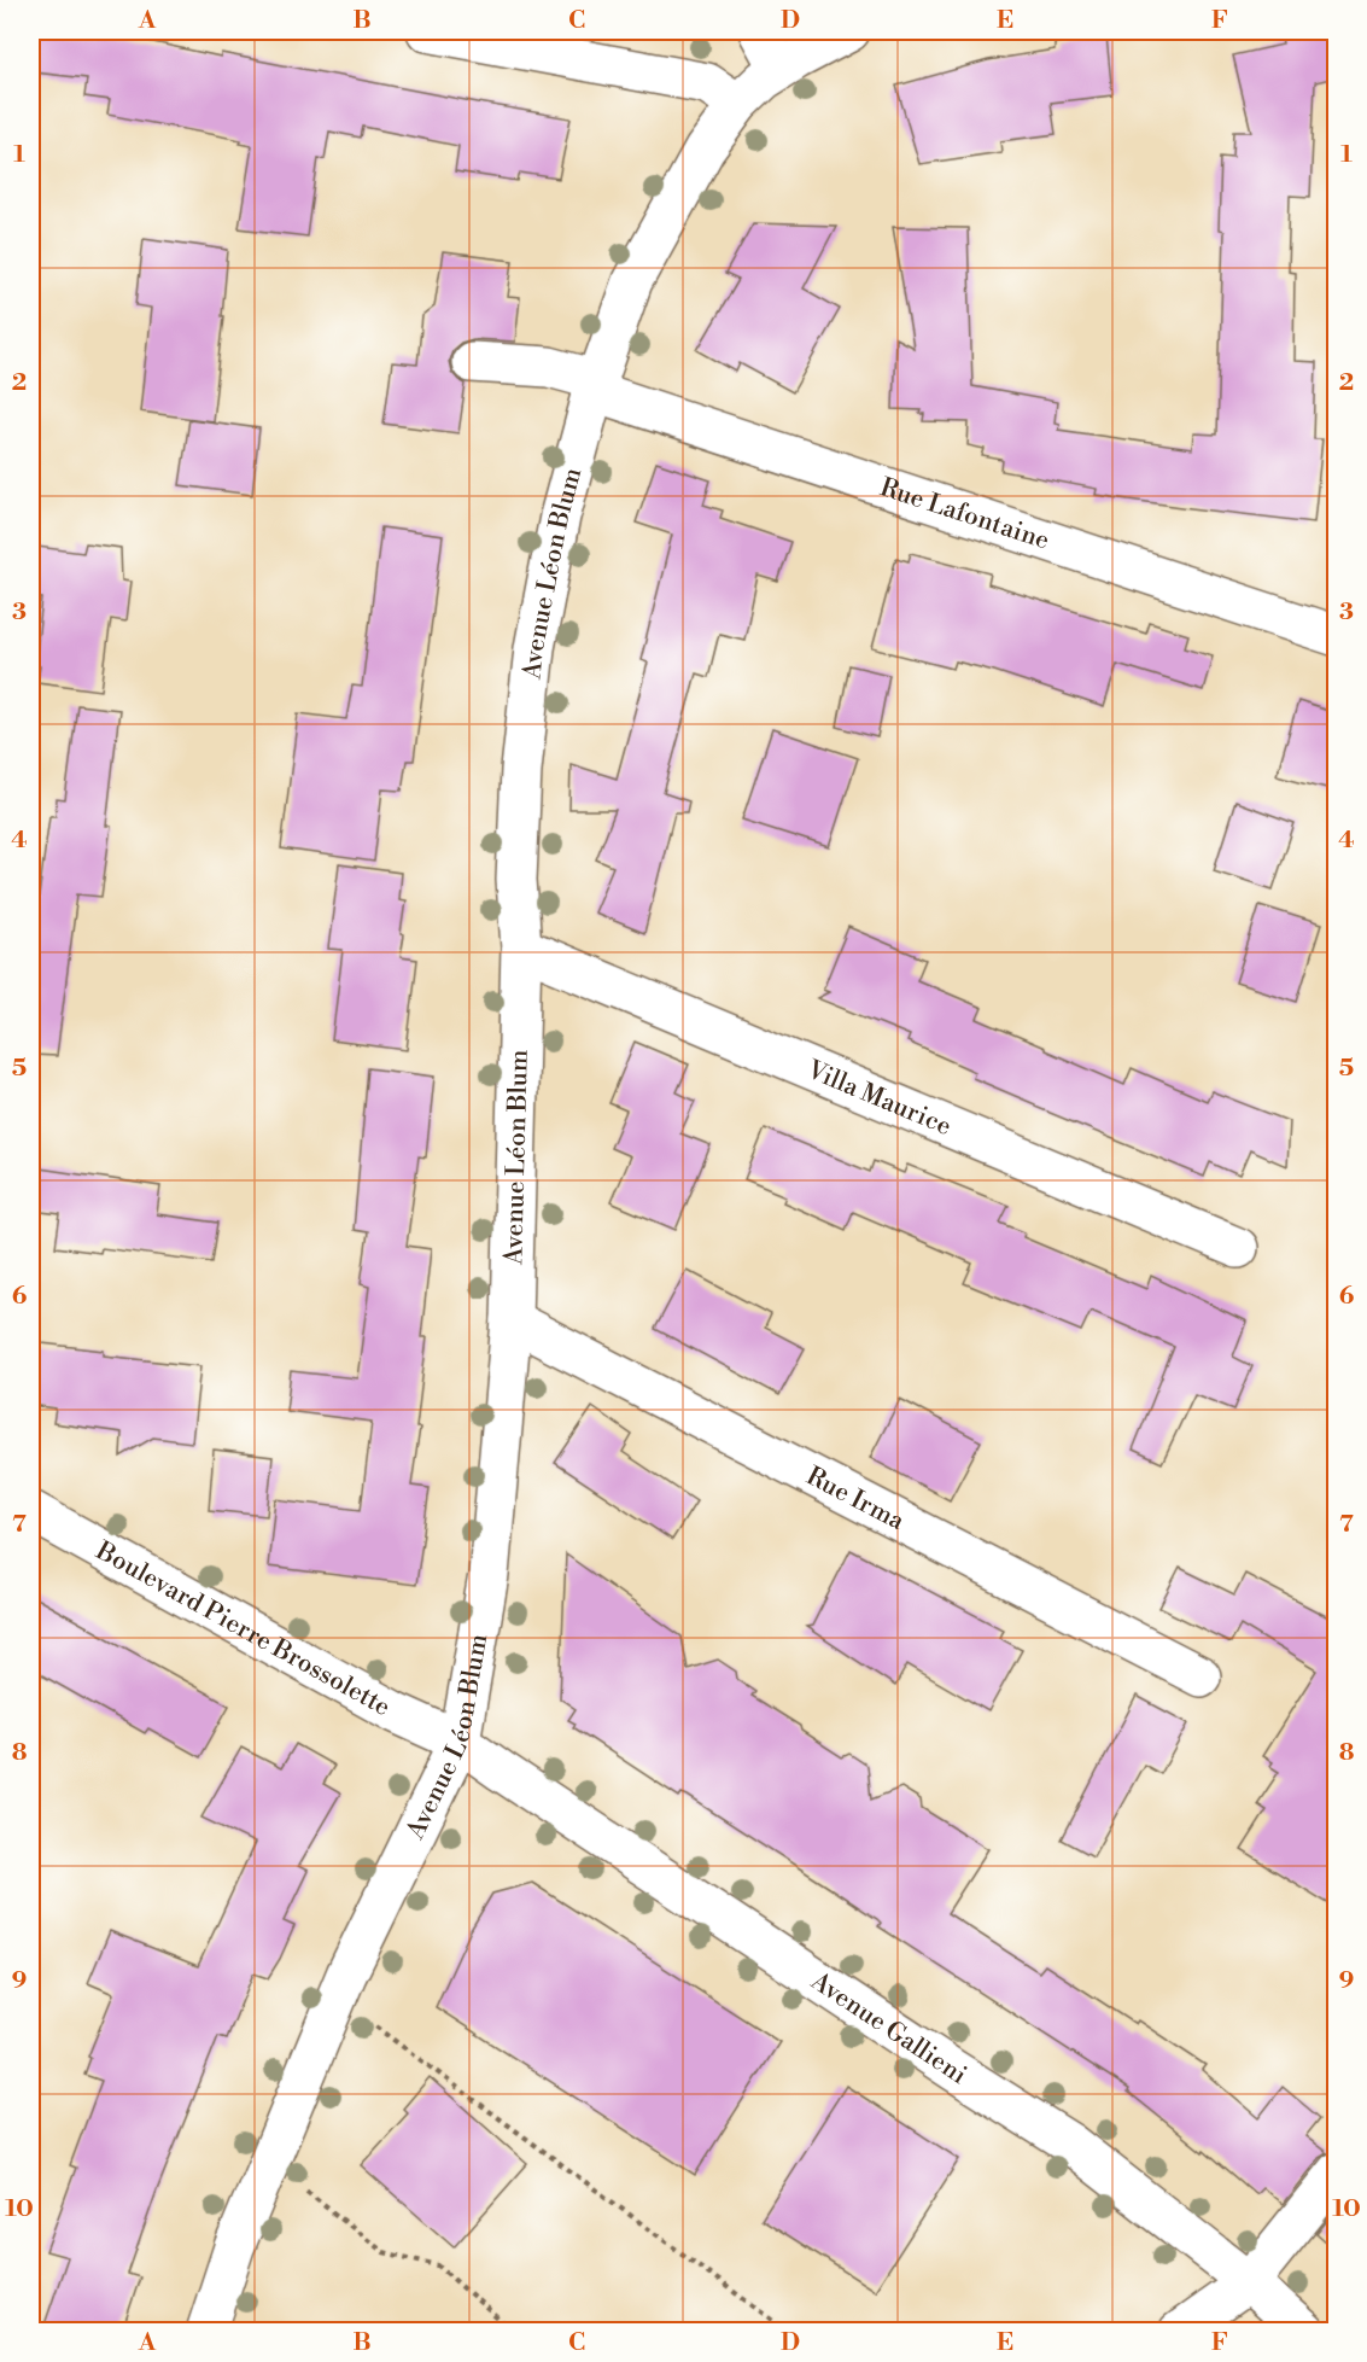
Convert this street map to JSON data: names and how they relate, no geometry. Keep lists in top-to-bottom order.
{
  "streets": {
    "street": [
      "Rue Lafontaine",
      "Avenue Léon Blum",
      "Villa Maurice",
      "Rue Irma",
      "Boulevard Pierre Brossolette",
      "Avenue Gallieni"
    ]
  },
  "crossings": [
    ["Rue Lafontaine", "Avenue Léon Blum"],
    ["Avenue Léon Blum", "Villa Maurice"],
    ["Avenue Léon Blum", "Rue Irma"],
    ["Avenue Léon Blum", "Boulevard Pierre Brossolette"],
    ["Avenue Léon Blum", "Avenue Gallieni"],
    ["Boulevard Pierre Brossolette", "Avenue Gallieni"]
  ],
  "grid": {
    "columns": [
      "A",
      "B",
      "C",
      "D",
      "E",
      "F"
    ],
    "rows": [
      "1",
      "2",
      "3",
      "4",
      "5",
      "6",
      "7",
      "8",
      "9",
      "10"
    ]
  }
}
